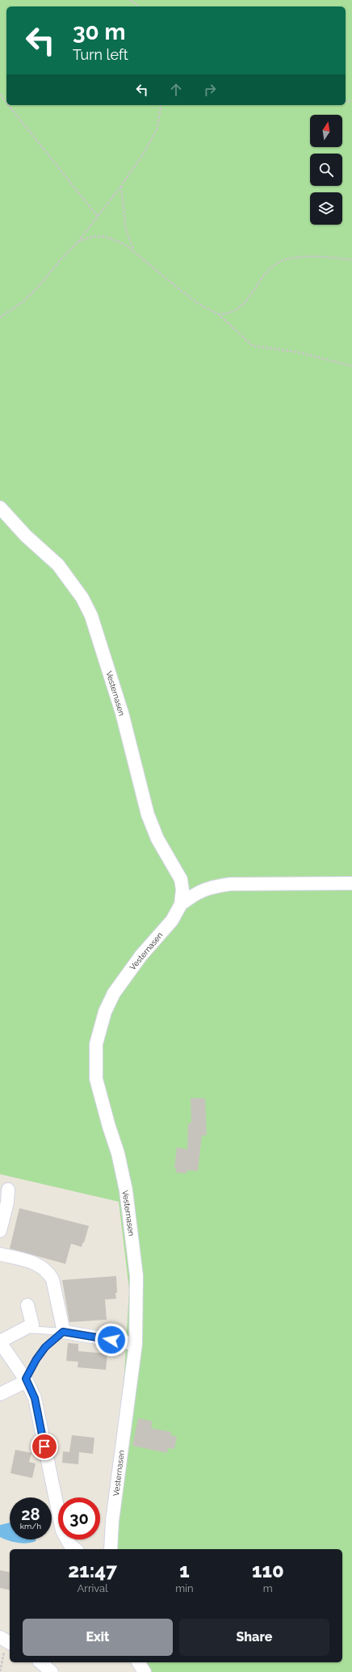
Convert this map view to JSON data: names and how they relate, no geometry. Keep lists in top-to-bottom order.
{
  "streets": {
    "street": ["Vesternasen"]
  },
  "north": "top",
  "page": {
    "turn": ["30 m", "Turn left"],
    "speed": "28 km/h",
    "limit": "30",
    "eta": [
      "21:47",
      "Arrival",
      "1",
      "min",
      "110",
      "m"
    ],
    "buttons": ["Exit", "Share"]
  }
}
